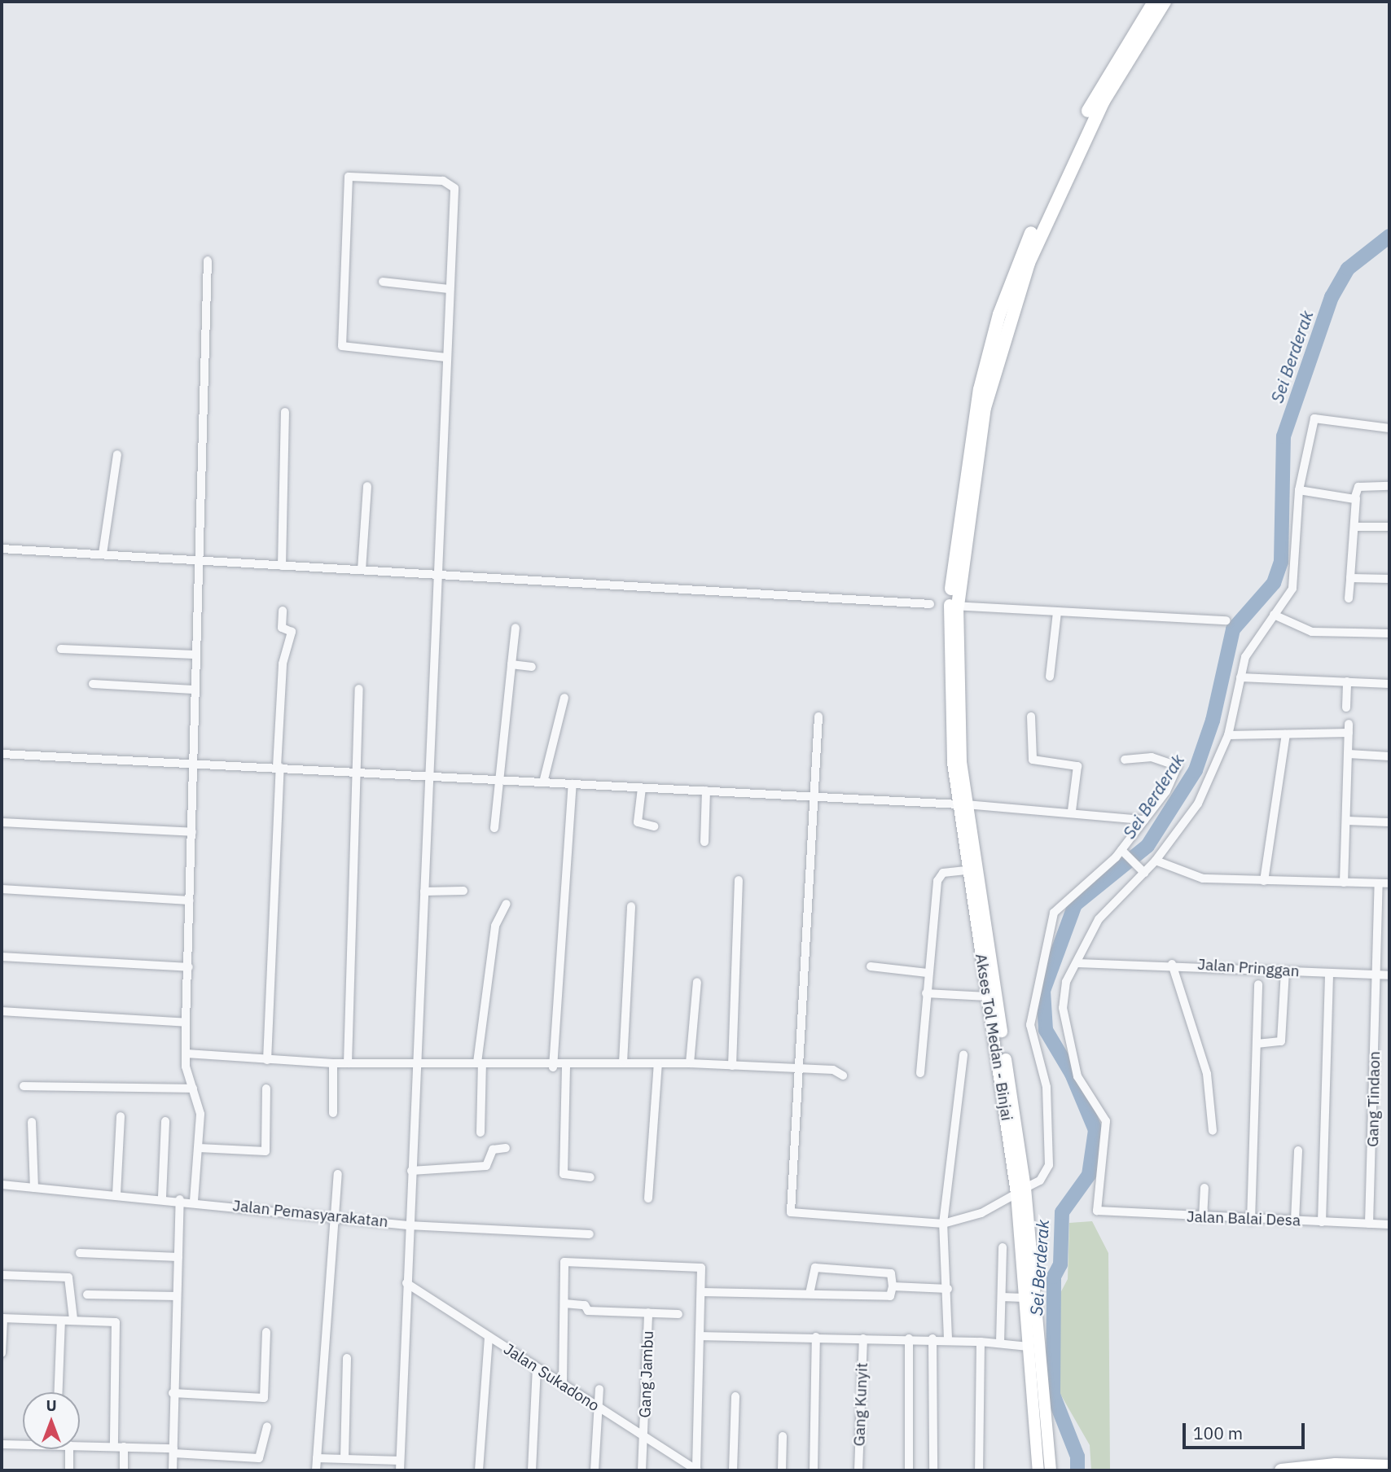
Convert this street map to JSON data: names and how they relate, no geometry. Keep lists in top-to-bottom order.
{
  "streets": {
    "main road": ["Akses Tol Medan - Binjai"],
    "street": [
      "Jalan Pringgan",
      "Gang Tindaon",
      "Jalan Pemasyarakatan",
      "Jalan Balai Desa",
      "Gang Jambu",
      "Jalan Sukadono",
      "Gang Kunyit"
    ]
  },
  "crossings": [
    ["Jalan Pringgan", "Gang Tindaon"],
    ["Jalan Pringgan", "Jalan Balai Desa"],
    ["Gang Tindaon", "Jalan Balai Desa"],
    ["Jalan Pemasyarakatan", "Jalan Sukadono"],
    ["Gang Jambu", "Jalan Sukadono"]
  ],
  "water": ["Sei Berderak"],
  "scale_bar": "100 m",
  "north": "top"
}
